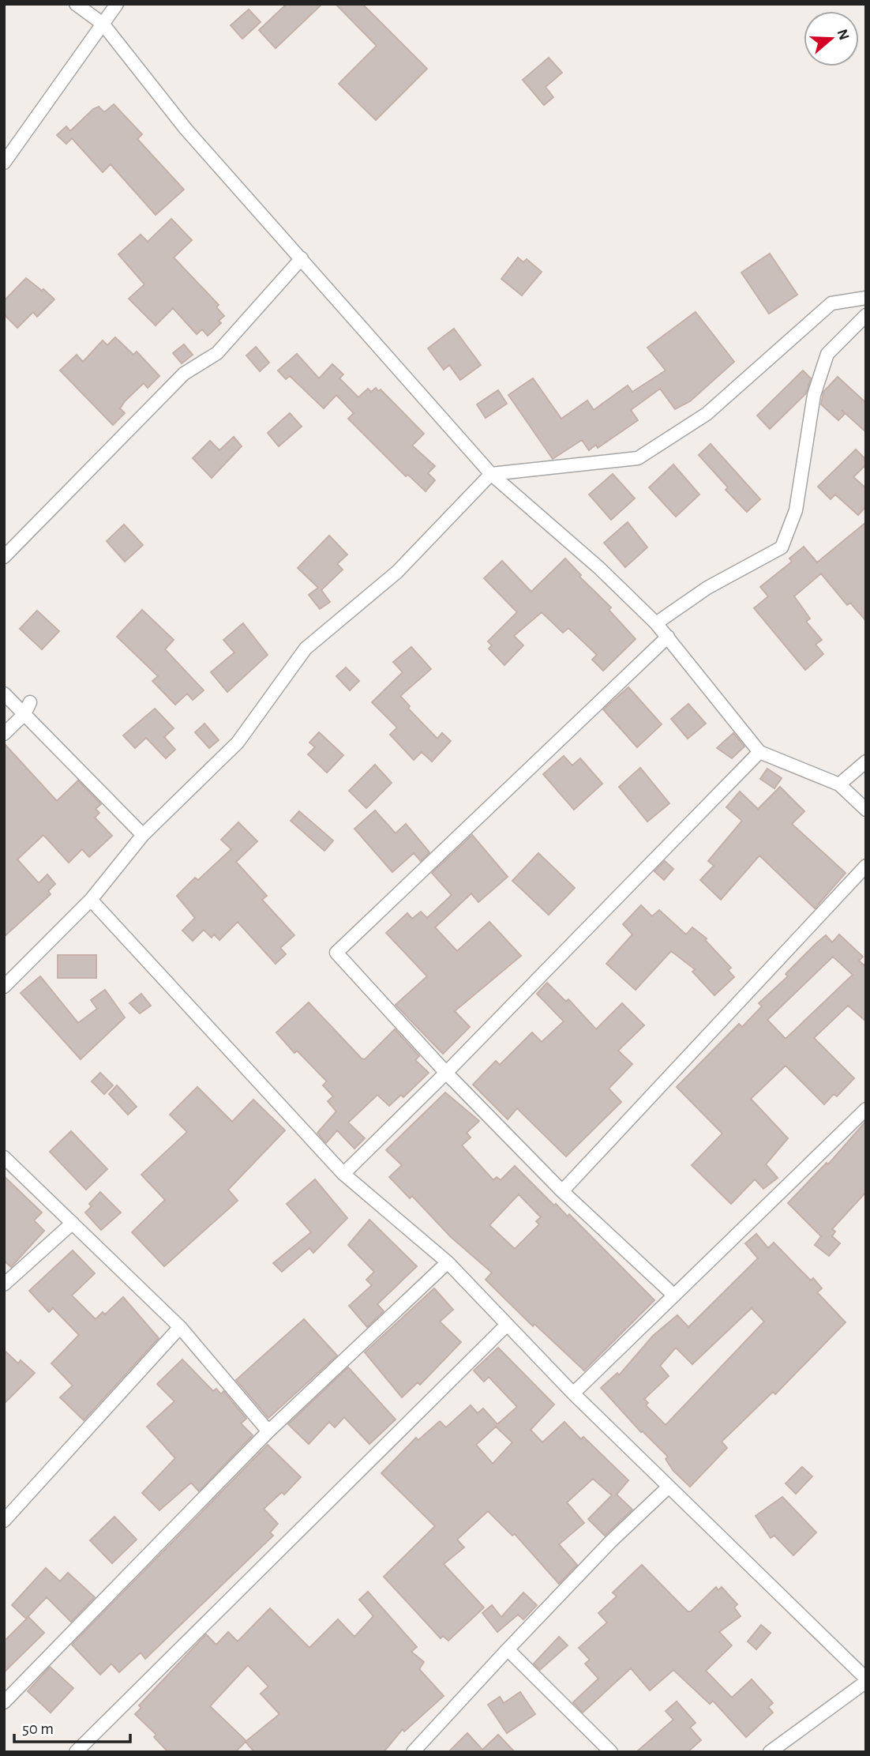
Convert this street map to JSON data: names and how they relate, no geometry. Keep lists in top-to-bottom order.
{
  "scale_bar": "50 m",
  "north": "right"
}
